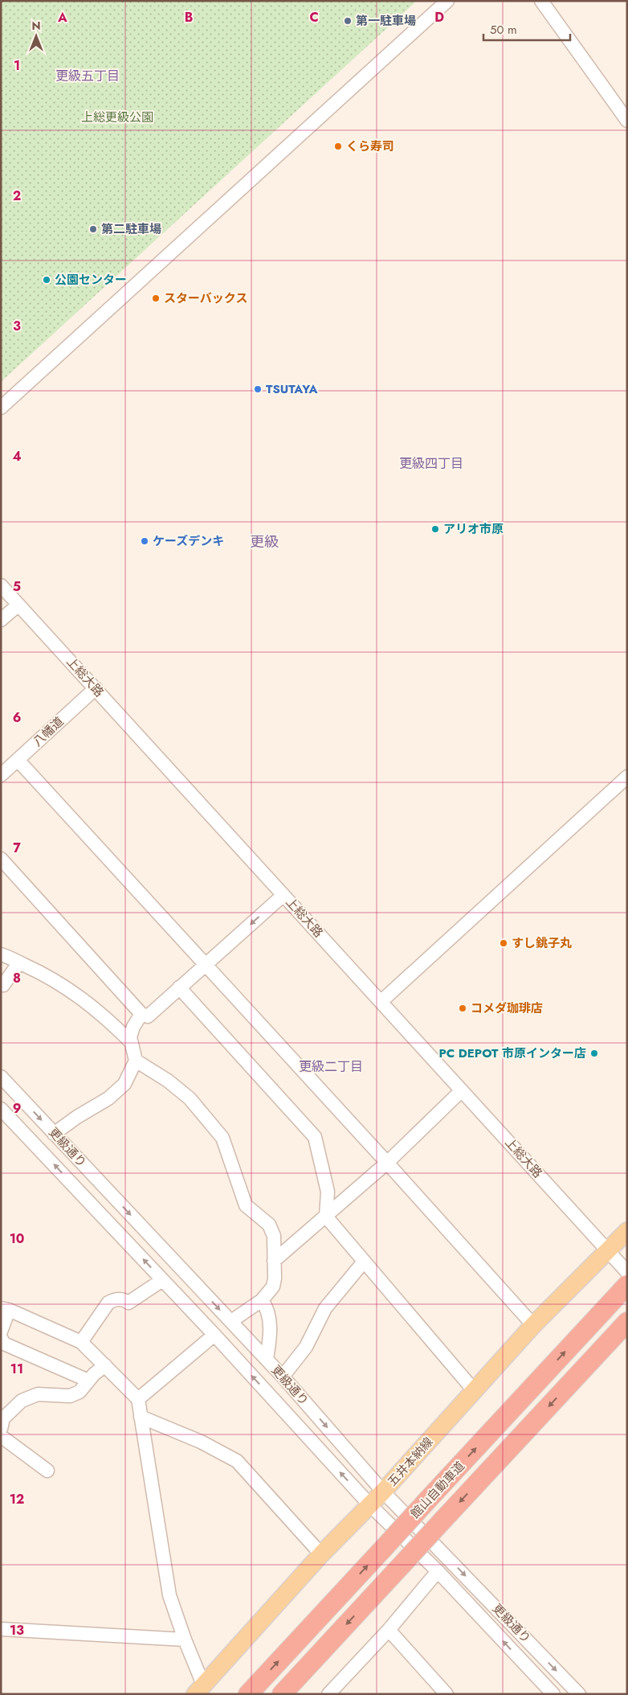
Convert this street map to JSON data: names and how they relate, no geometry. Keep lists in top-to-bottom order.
{
  "streets": {
    "highway": ["館山自動車道"],
    "main road": ["五井本納線"],
    "street": ["上総大路", "八幡道", "更級通り"]
  },
  "crossings": [
    ["上総大路", "八幡道"],
    ["上総大路", "五井本納線"],
    ["更級通り", "五井本納線"]
  ],
  "districts": [
    "更級五丁目",
    "更級四丁目",
    "更級",
    "更級二丁目"
  ],
  "parks": ["上総更級公園"],
  "places": [
    "第一駐車場",
    "くら寿司",
    "第二駐車場",
    "公園センター",
    "スターバックス",
    "TSUTAYA",
    "アリオ市原",
    "ケーズデンキ",
    "すし銚子丸",
    "コメダ珈琲店",
    "PC DEPOT 市原インター店"
  ],
  "scale_bar": "50 m",
  "north": "top",
  "grid": {
    "columns": [
      "A",
      "B",
      "C",
      "D"
    ],
    "rows": [
      "1",
      "2",
      "3",
      "4",
      "5",
      "6",
      "7",
      "8",
      "9",
      "10",
      "11",
      "12",
      "13"
    ]
  }
}
